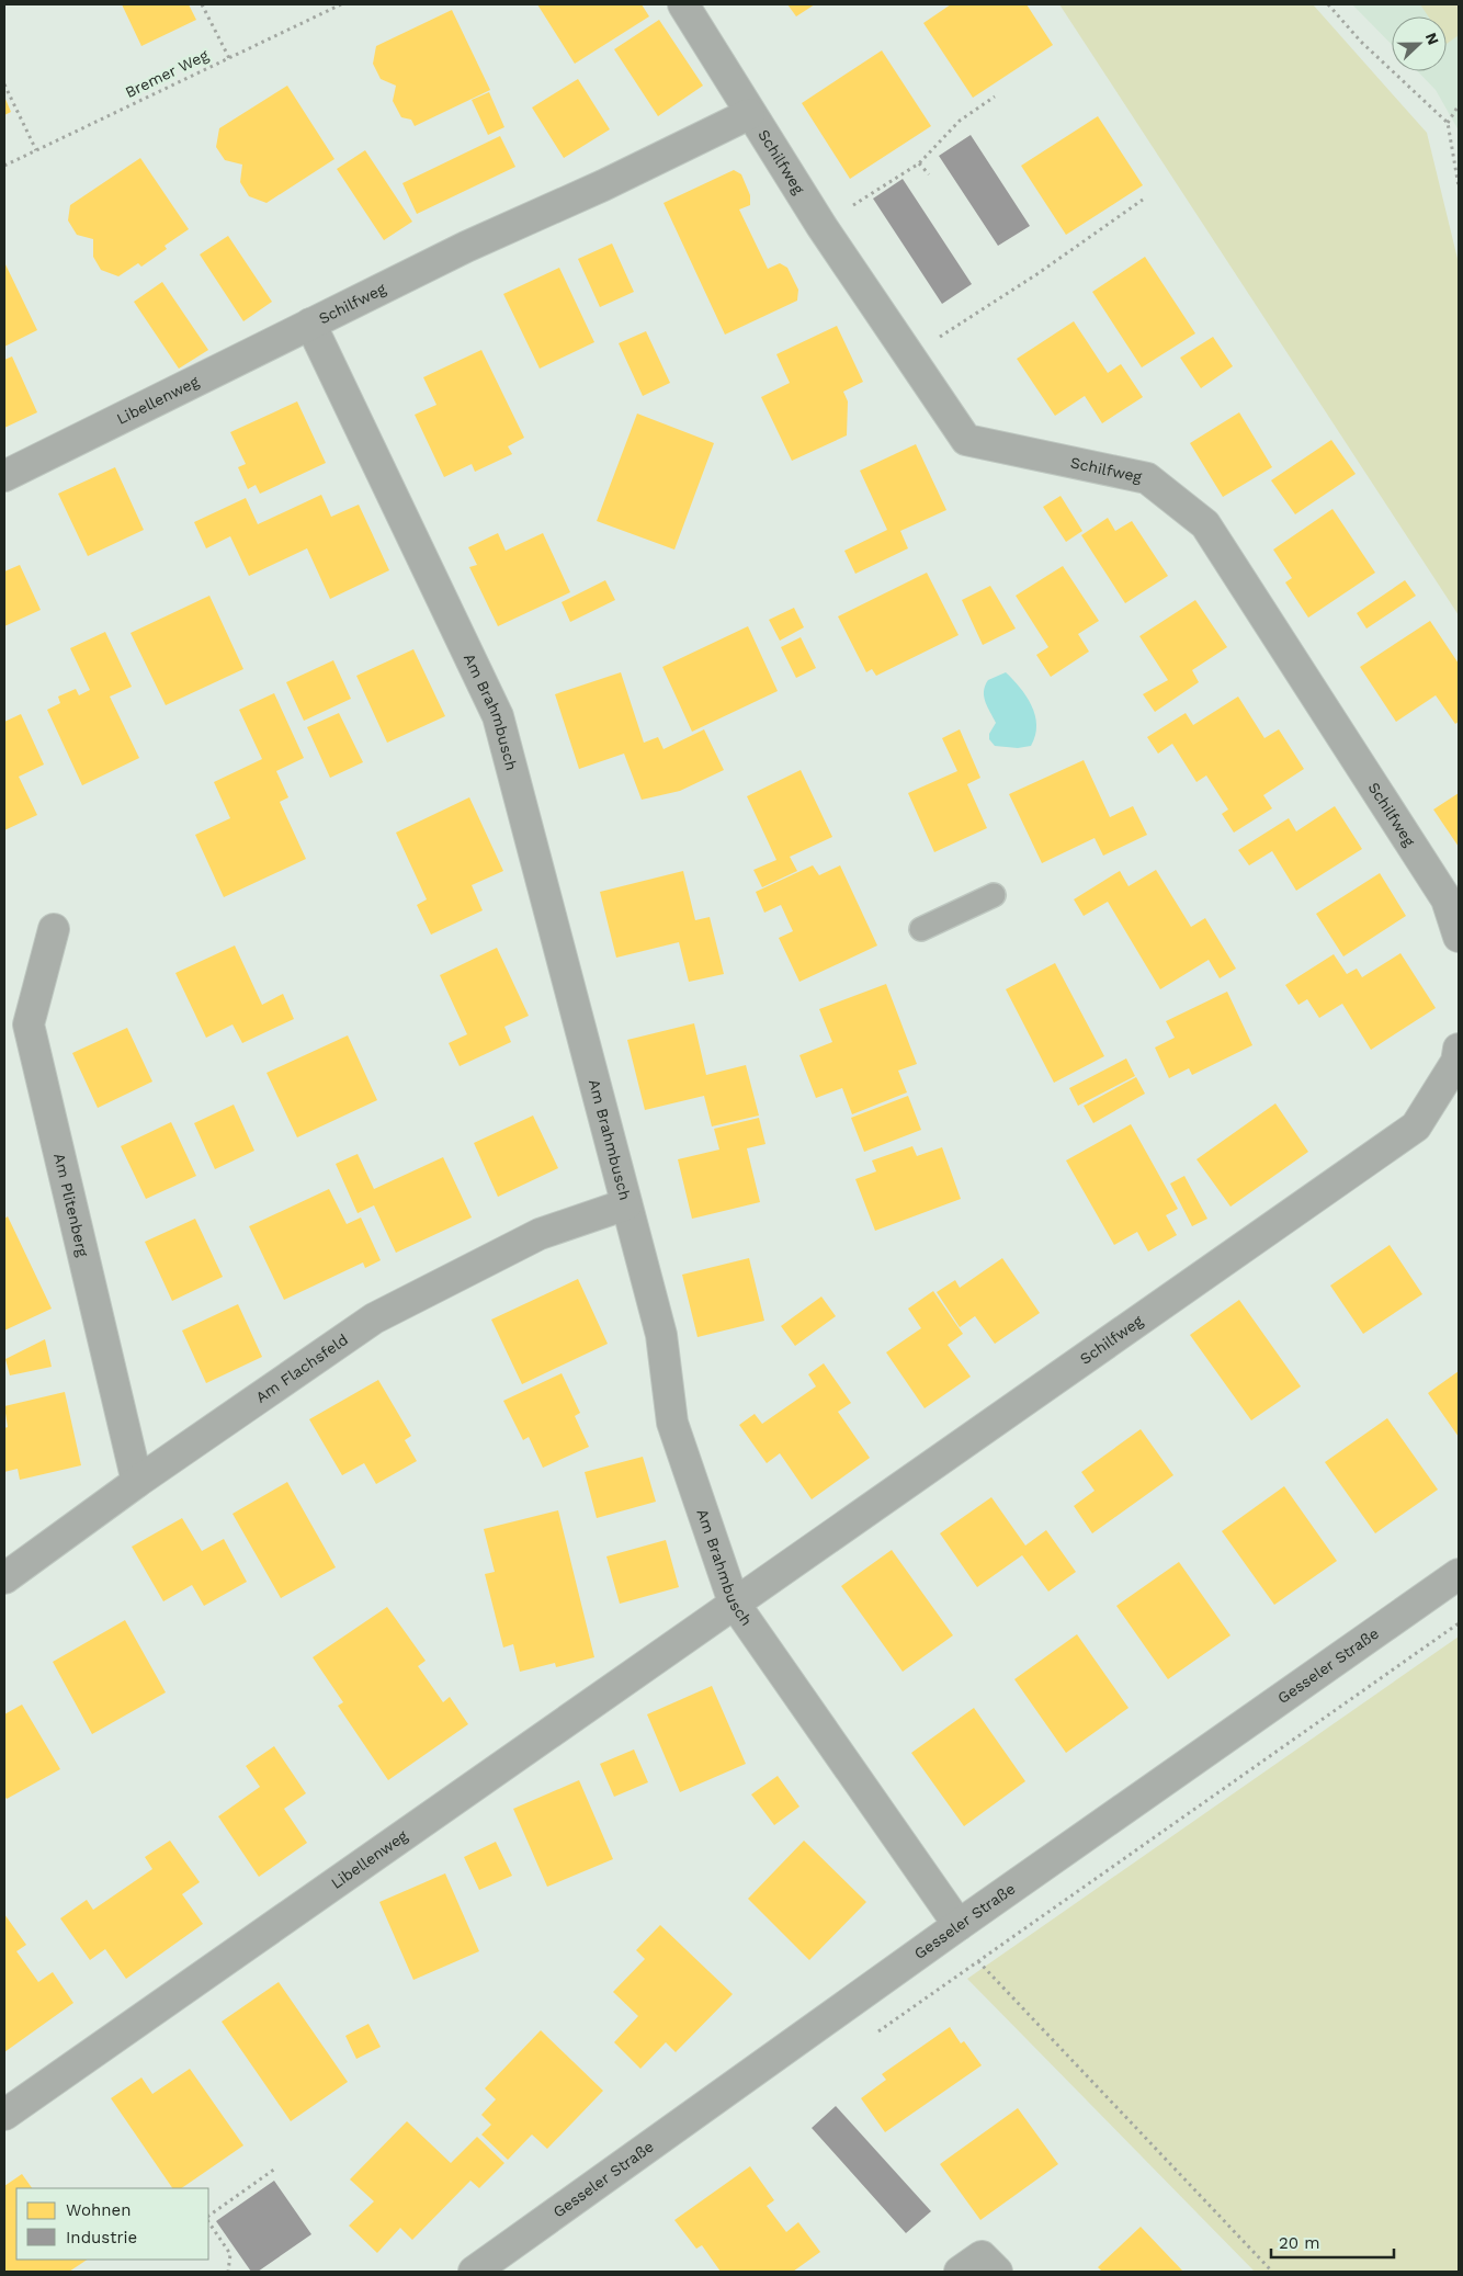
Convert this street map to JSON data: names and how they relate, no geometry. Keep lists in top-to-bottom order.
{
  "streets": {
    "street": [
      "Schilfweg",
      "Libellenweg",
      "Am Brahmbusch",
      "Am Plitenberg",
      "Am Flachsfeld",
      "Gesseler Straße"
    ],
    "path": ["Bremer Weg"]
  },
  "crossings": [
    ["Schilfweg", "Libellenweg"],
    ["Schilfweg", "Am Brahmbusch"],
    ["Libellenweg", "Am Brahmbusch"],
    ["Am Brahmbusch", "Am Flachsfeld"],
    ["Am Brahmbusch", "Gesseler Straße"],
    ["Am Plitenberg", "Am Flachsfeld"]
  ],
  "legend": ["Wohnen", "Industrie"],
  "scale_bar": "20 m",
  "north": "right"
}
